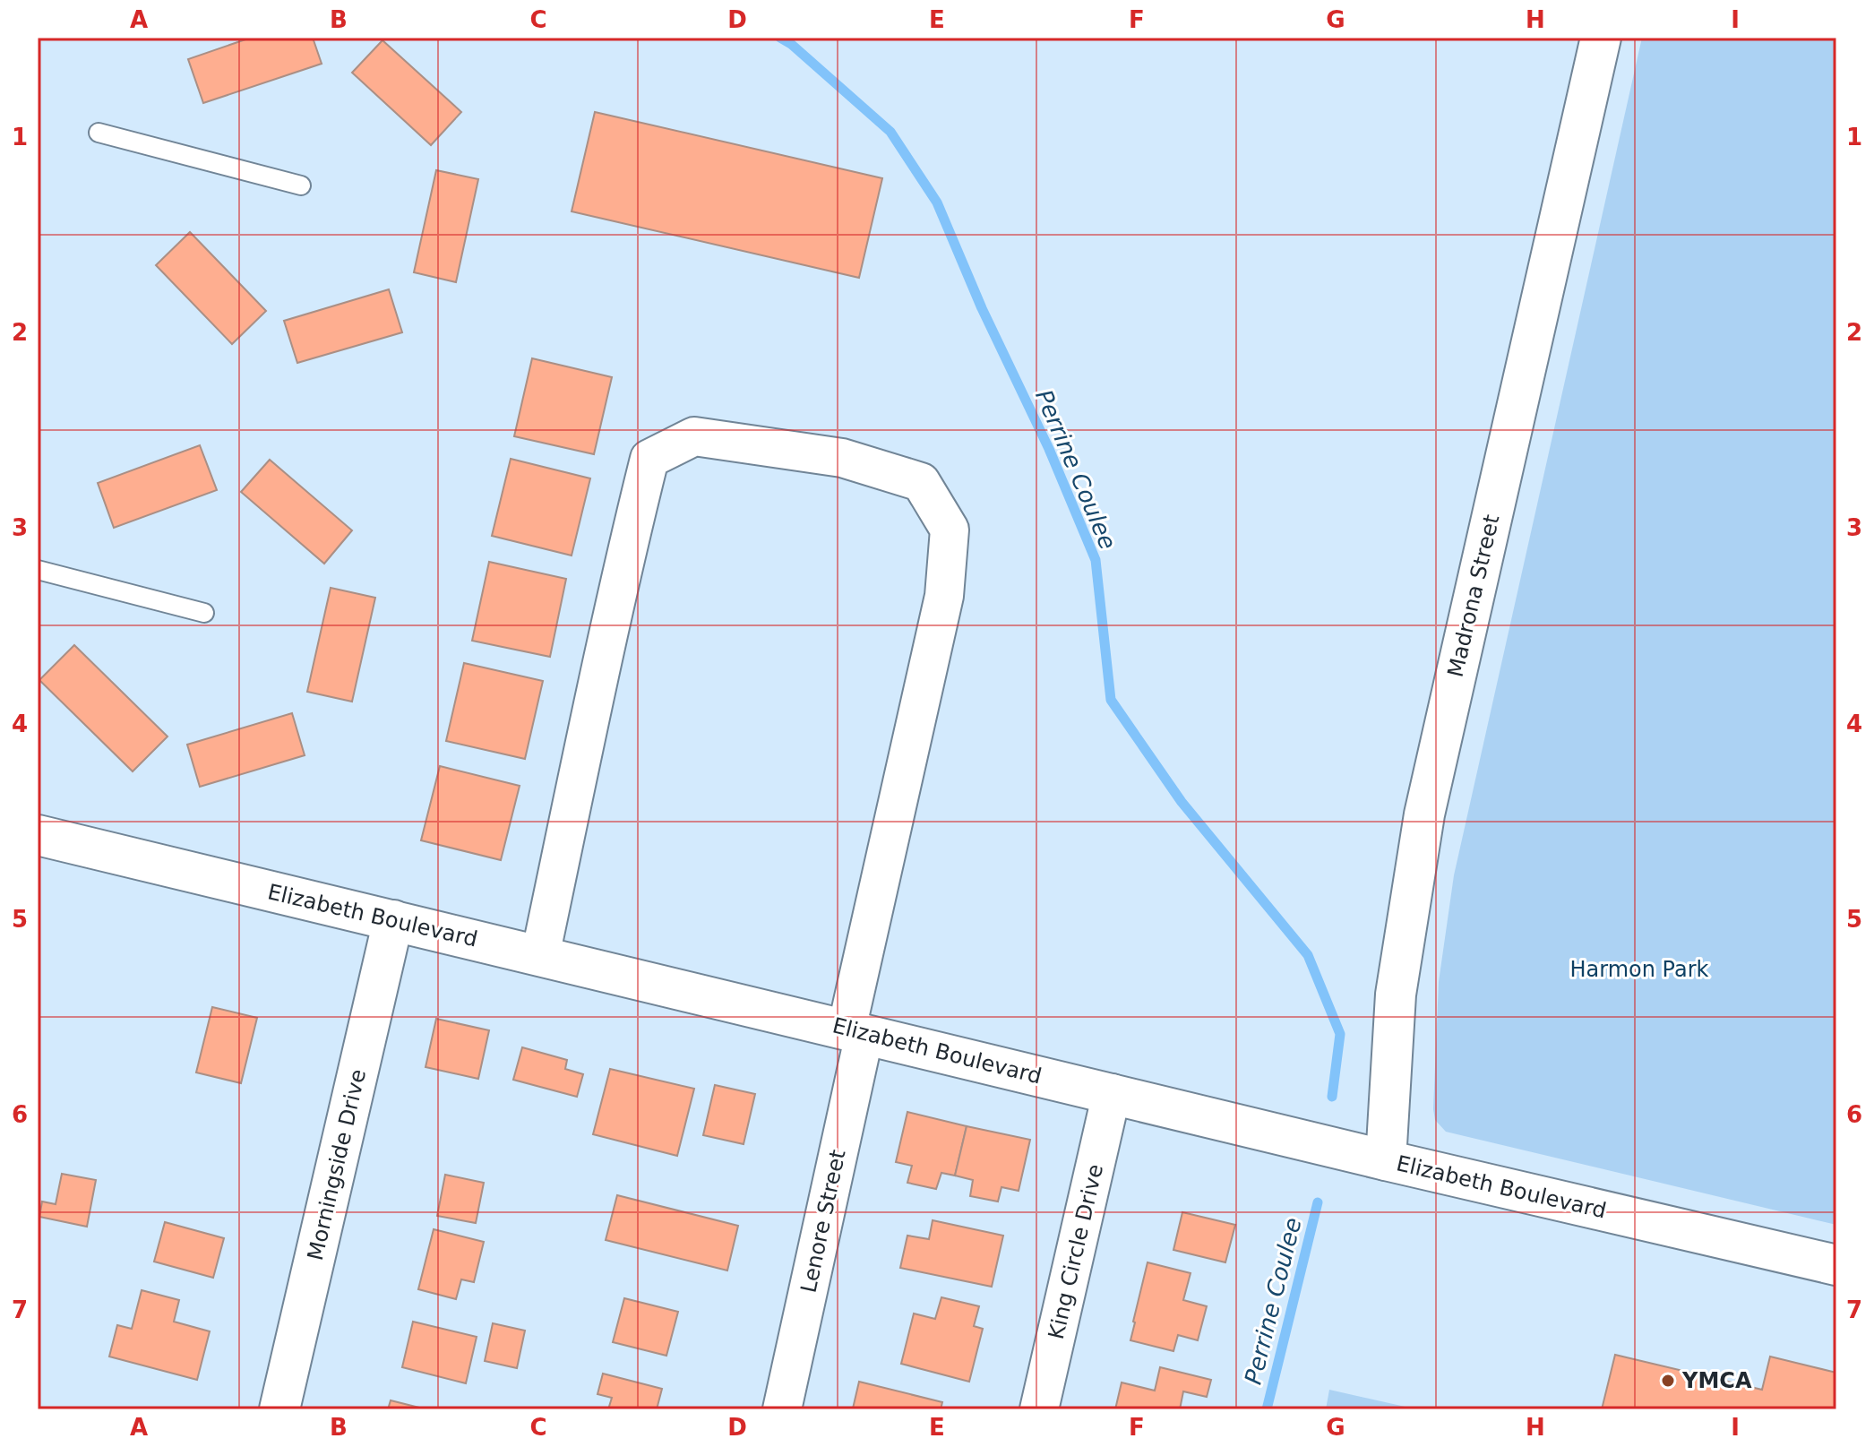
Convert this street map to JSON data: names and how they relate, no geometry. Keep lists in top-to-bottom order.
{
  "streets": {
    "street": [
      "Madrona Street",
      "Elizabeth Boulevard",
      "Morningside Drive",
      "Lenore Street",
      "King Circle Drive"
    ]
  },
  "crossings": [
    ["Madrona Street", "Elizabeth Boulevard"],
    ["Elizabeth Boulevard", "Morningside Drive"],
    ["Elizabeth Boulevard", "Lenore Street"],
    ["Elizabeth Boulevard", "King Circle Drive"]
  ],
  "water": ["Perrine Coulee"],
  "parks": ["Harmon Park"],
  "places": ["YMCA"],
  "grid": {
    "columns": [
      "A",
      "B",
      "C",
      "D",
      "E",
      "F",
      "G",
      "H",
      "I"
    ],
    "rows": [
      "1",
      "2",
      "3",
      "4",
      "5",
      "6",
      "7"
    ]
  }
}
